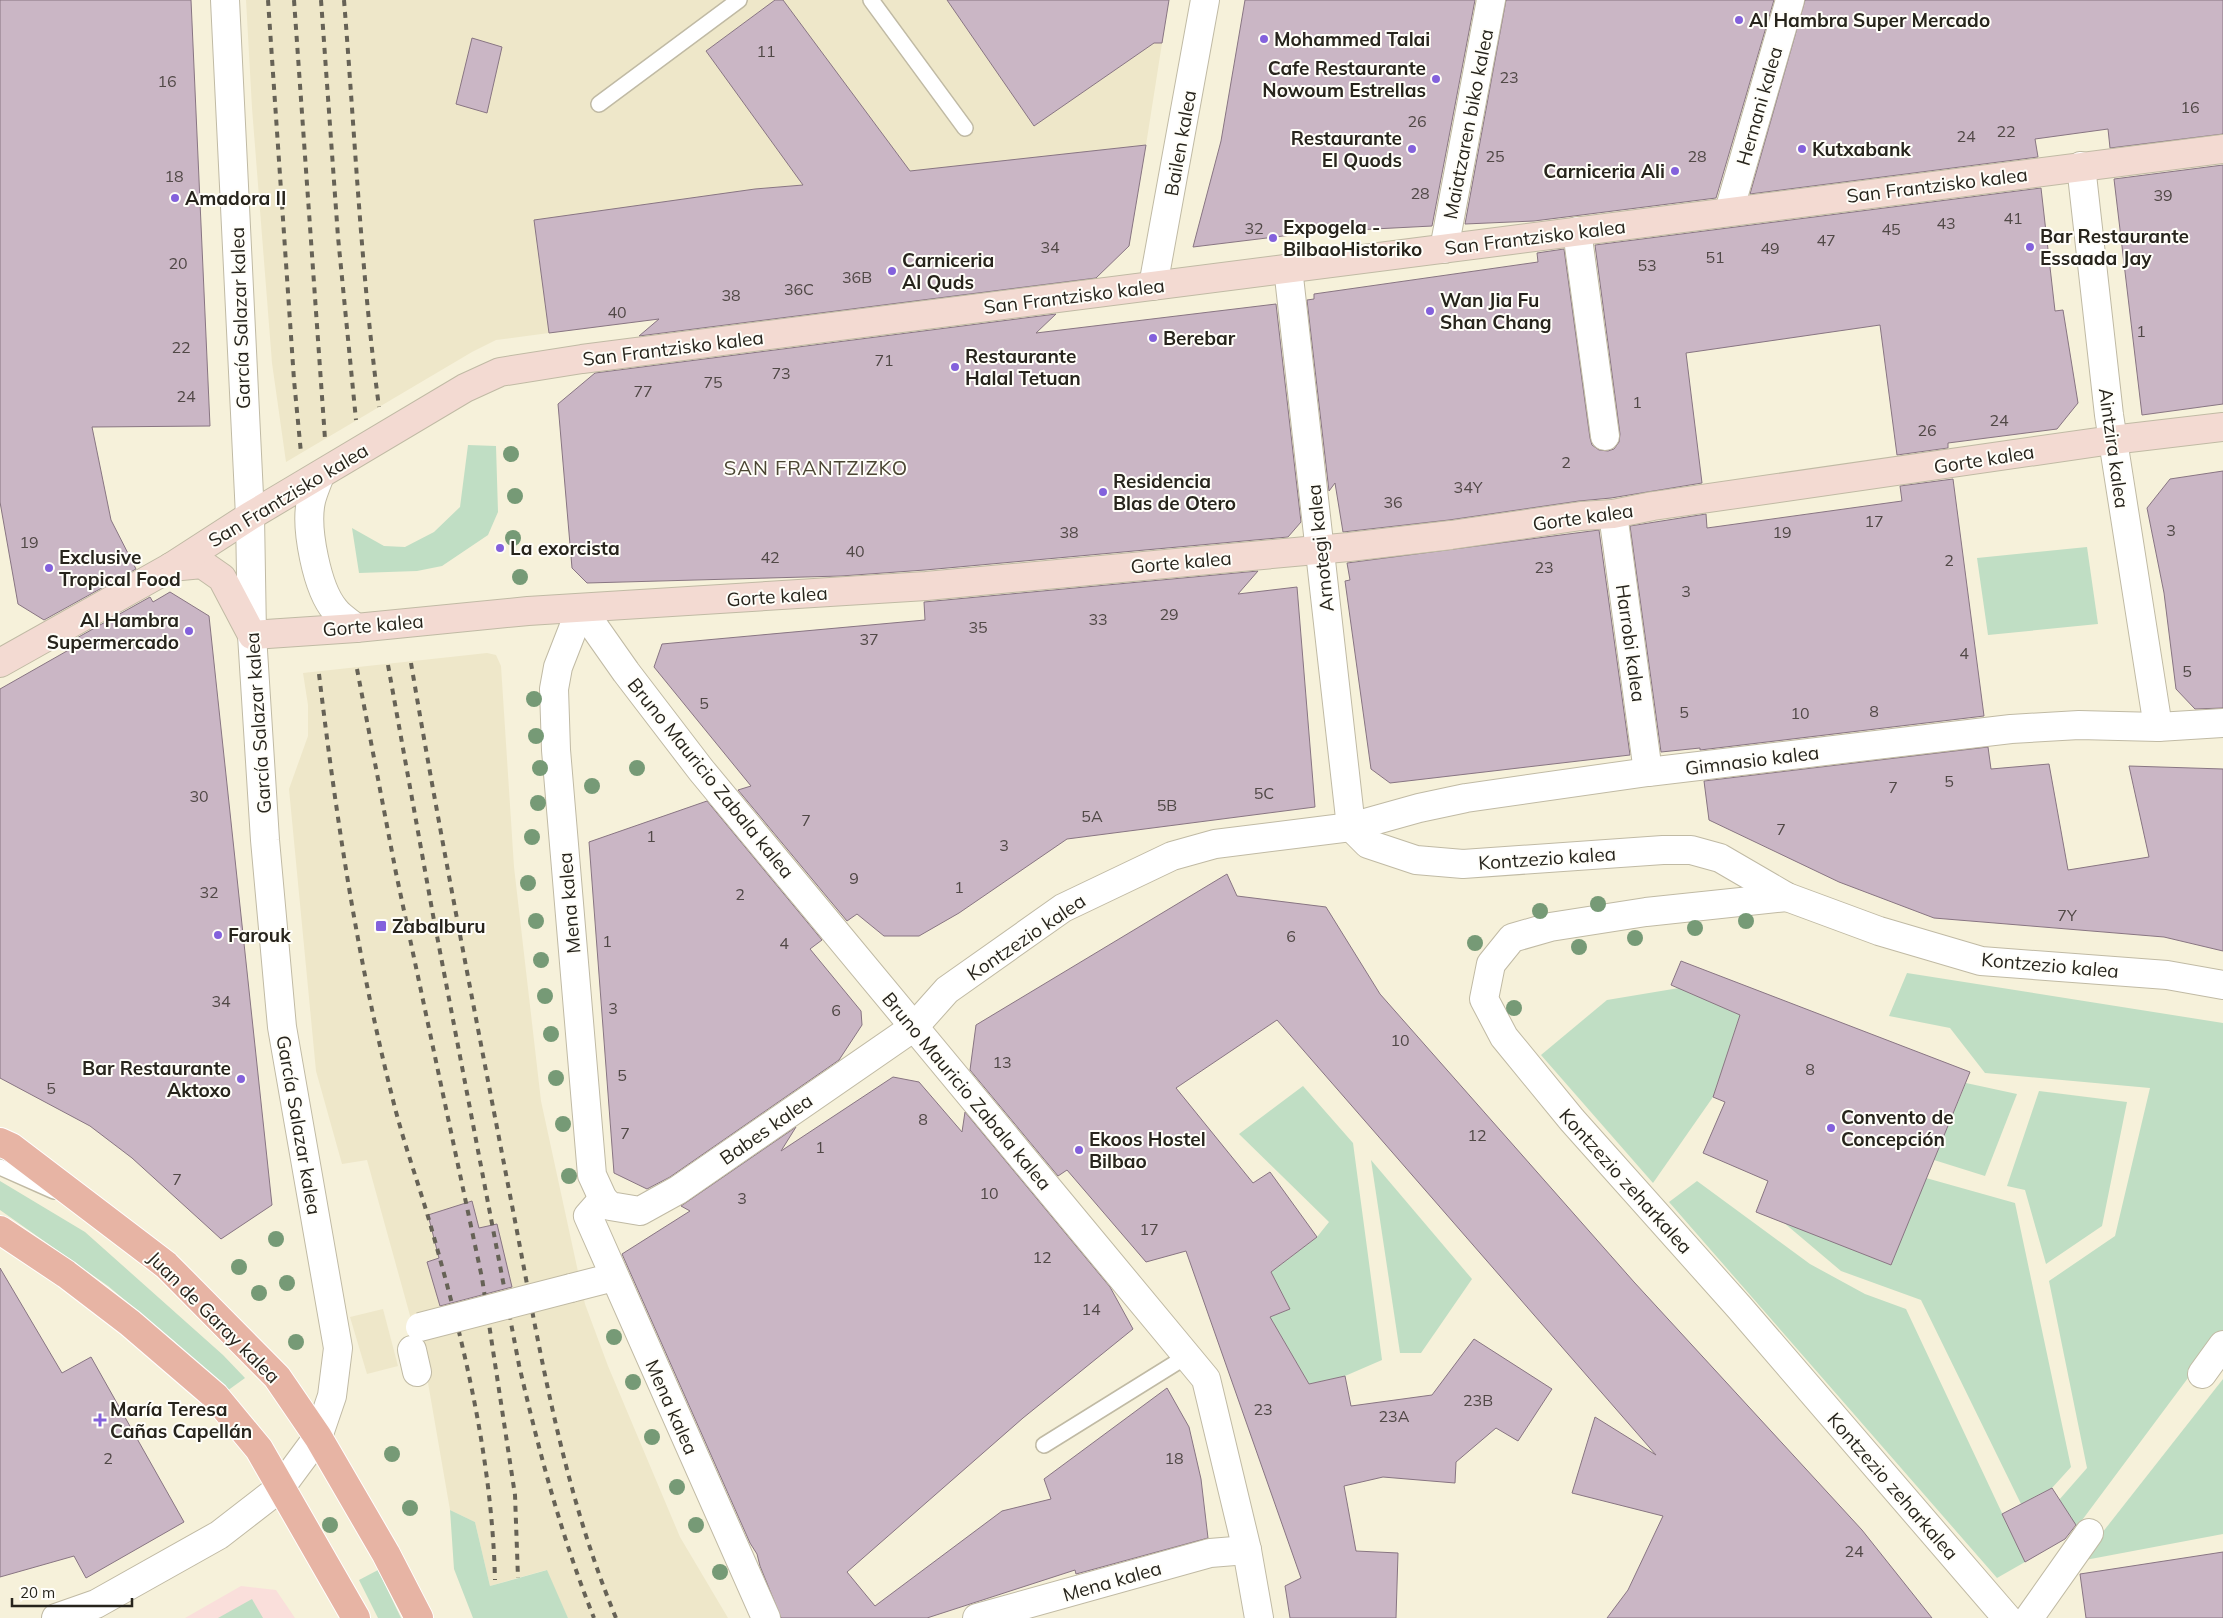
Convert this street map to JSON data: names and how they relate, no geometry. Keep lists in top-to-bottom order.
{
  "streets": {
    "main road": ["Juan de Garay kalea"],
    "street": [
      "Hernani kalea",
      "Maiatzaren biko kalea",
      "Bailen kalea",
      "San Frantzisko kalea",
      "García Salazar kalea",
      "Aintzira kalea",
      "Gorte kalea",
      "Arnotegi kalea",
      "Harrobi kalea",
      "Gimnasio kalea",
      "Bruno Mauricio Zabala kalea",
      "Kontzezio kalea",
      "Mena kalea",
      "Babes kalea",
      "Kontzezio zeharkalea"
    ]
  },
  "crossings": [
    ["Hernani kalea", "San Frantzisko kalea"],
    ["Maiatzaren biko kalea", "San Frantzisko kalea"],
    ["Bailen kalea", "San Frantzisko kalea"],
    ["San Frantzisko kalea", "García Salazar kalea"],
    ["San Frantzisko kalea", "Aintzira kalea"],
    ["San Frantzisko kalea", "Arnotegi kalea"],
    ["García Salazar kalea", "Gorte kalea"],
    ["García Salazar kalea", "Juan de Garay kalea"],
    ["Aintzira kalea", "Gorte kalea"],
    ["Aintzira kalea", "Gimnasio kalea"],
    ["Gorte kalea", "Arnotegi kalea"],
    ["Gorte kalea", "Harrobi kalea"],
    ["Gorte kalea", "Bruno Mauricio Zabala kalea"],
    ["Gorte kalea", "Mena kalea"],
    ["Arnotegi kalea", "Gimnasio kalea"],
    ["Arnotegi kalea", "Kontzezio kalea"],
    ["Harrobi kalea", "Gimnasio kalea"],
    ["Gimnasio kalea", "Kontzezio kalea"],
    ["Bruno Mauricio Zabala kalea", "Kontzezio kalea"],
    ["Bruno Mauricio Zabala kalea", "Mena kalea"],
    ["Bruno Mauricio Zabala kalea", "Babes kalea"],
    ["Kontzezio kalea", "Babes kalea"],
    ["Kontzezio kalea", "Kontzezio zeharkalea"],
    ["Mena kalea", "Babes kalea"]
  ],
  "districts": ["SAN FRANTZIZKO"],
  "places": {
    "other": [
      "Al Hambra Super Mercado",
      "Mohammed Talai",
      "Cafe Restaurante Nowoum Estrellas",
      "Restaurante El Quods",
      "Kutxabank",
      "Carniceria Ali",
      "Amadora II",
      "Expogela - BilbaoHistoriko",
      "Bar Restaurante Essaada Jay",
      "Carniceria Al Quds",
      "Wan Jia Fu Shan Chang",
      "Berebar",
      "Restaurante Halal Tetuan",
      "Residencia Blas de Otero",
      "La exorcista",
      "Exclusive Tropical Food",
      "Al Hambra Supermercado",
      "Farouk",
      "Bar Restaurante Aktoxo",
      "Convento de Concepción",
      "Ekoos Hostel Bilbao"
    ],
    "transit": ["Zabalburu"],
    "health": ["María Teresa Cañas Capellán"]
  },
  "house_numbers": [
    "11",
    "23",
    "16",
    "16",
    "26",
    "22",
    "24",
    "25",
    "28",
    "18",
    "28",
    "39",
    "41",
    "43",
    "32",
    "45",
    "47",
    "34",
    "49",
    "51",
    "20",
    "53",
    "36B",
    "36C",
    "38",
    "40",
    "1",
    "22",
    "71",
    "73",
    "75",
    "77",
    "24",
    "1",
    "24",
    "26",
    "2",
    "34Y",
    "36",
    "17",
    "3",
    "38",
    "19",
    "19",
    "40",
    "42",
    "2",
    "23",
    "3",
    "29",
    "33",
    "35",
    "37",
    "4",
    "5",
    "5",
    "8",
    "5",
    "10",
    "5",
    "7",
    "5C",
    "30",
    "5B",
    "5A",
    "7",
    "7",
    "1",
    "3",
    "9",
    "1",
    "32",
    "2",
    "7Y",
    "6",
    "1",
    "4",
    "34",
    "3",
    "6",
    "10",
    "13",
    "8",
    "5",
    "5",
    "8",
    "7",
    "12",
    "1",
    "7",
    "10",
    "3",
    "17",
    "12",
    "14",
    "23B",
    "23",
    "23A",
    "2",
    "18",
    "24"
  ],
  "scale_bar": "20 m"
}
